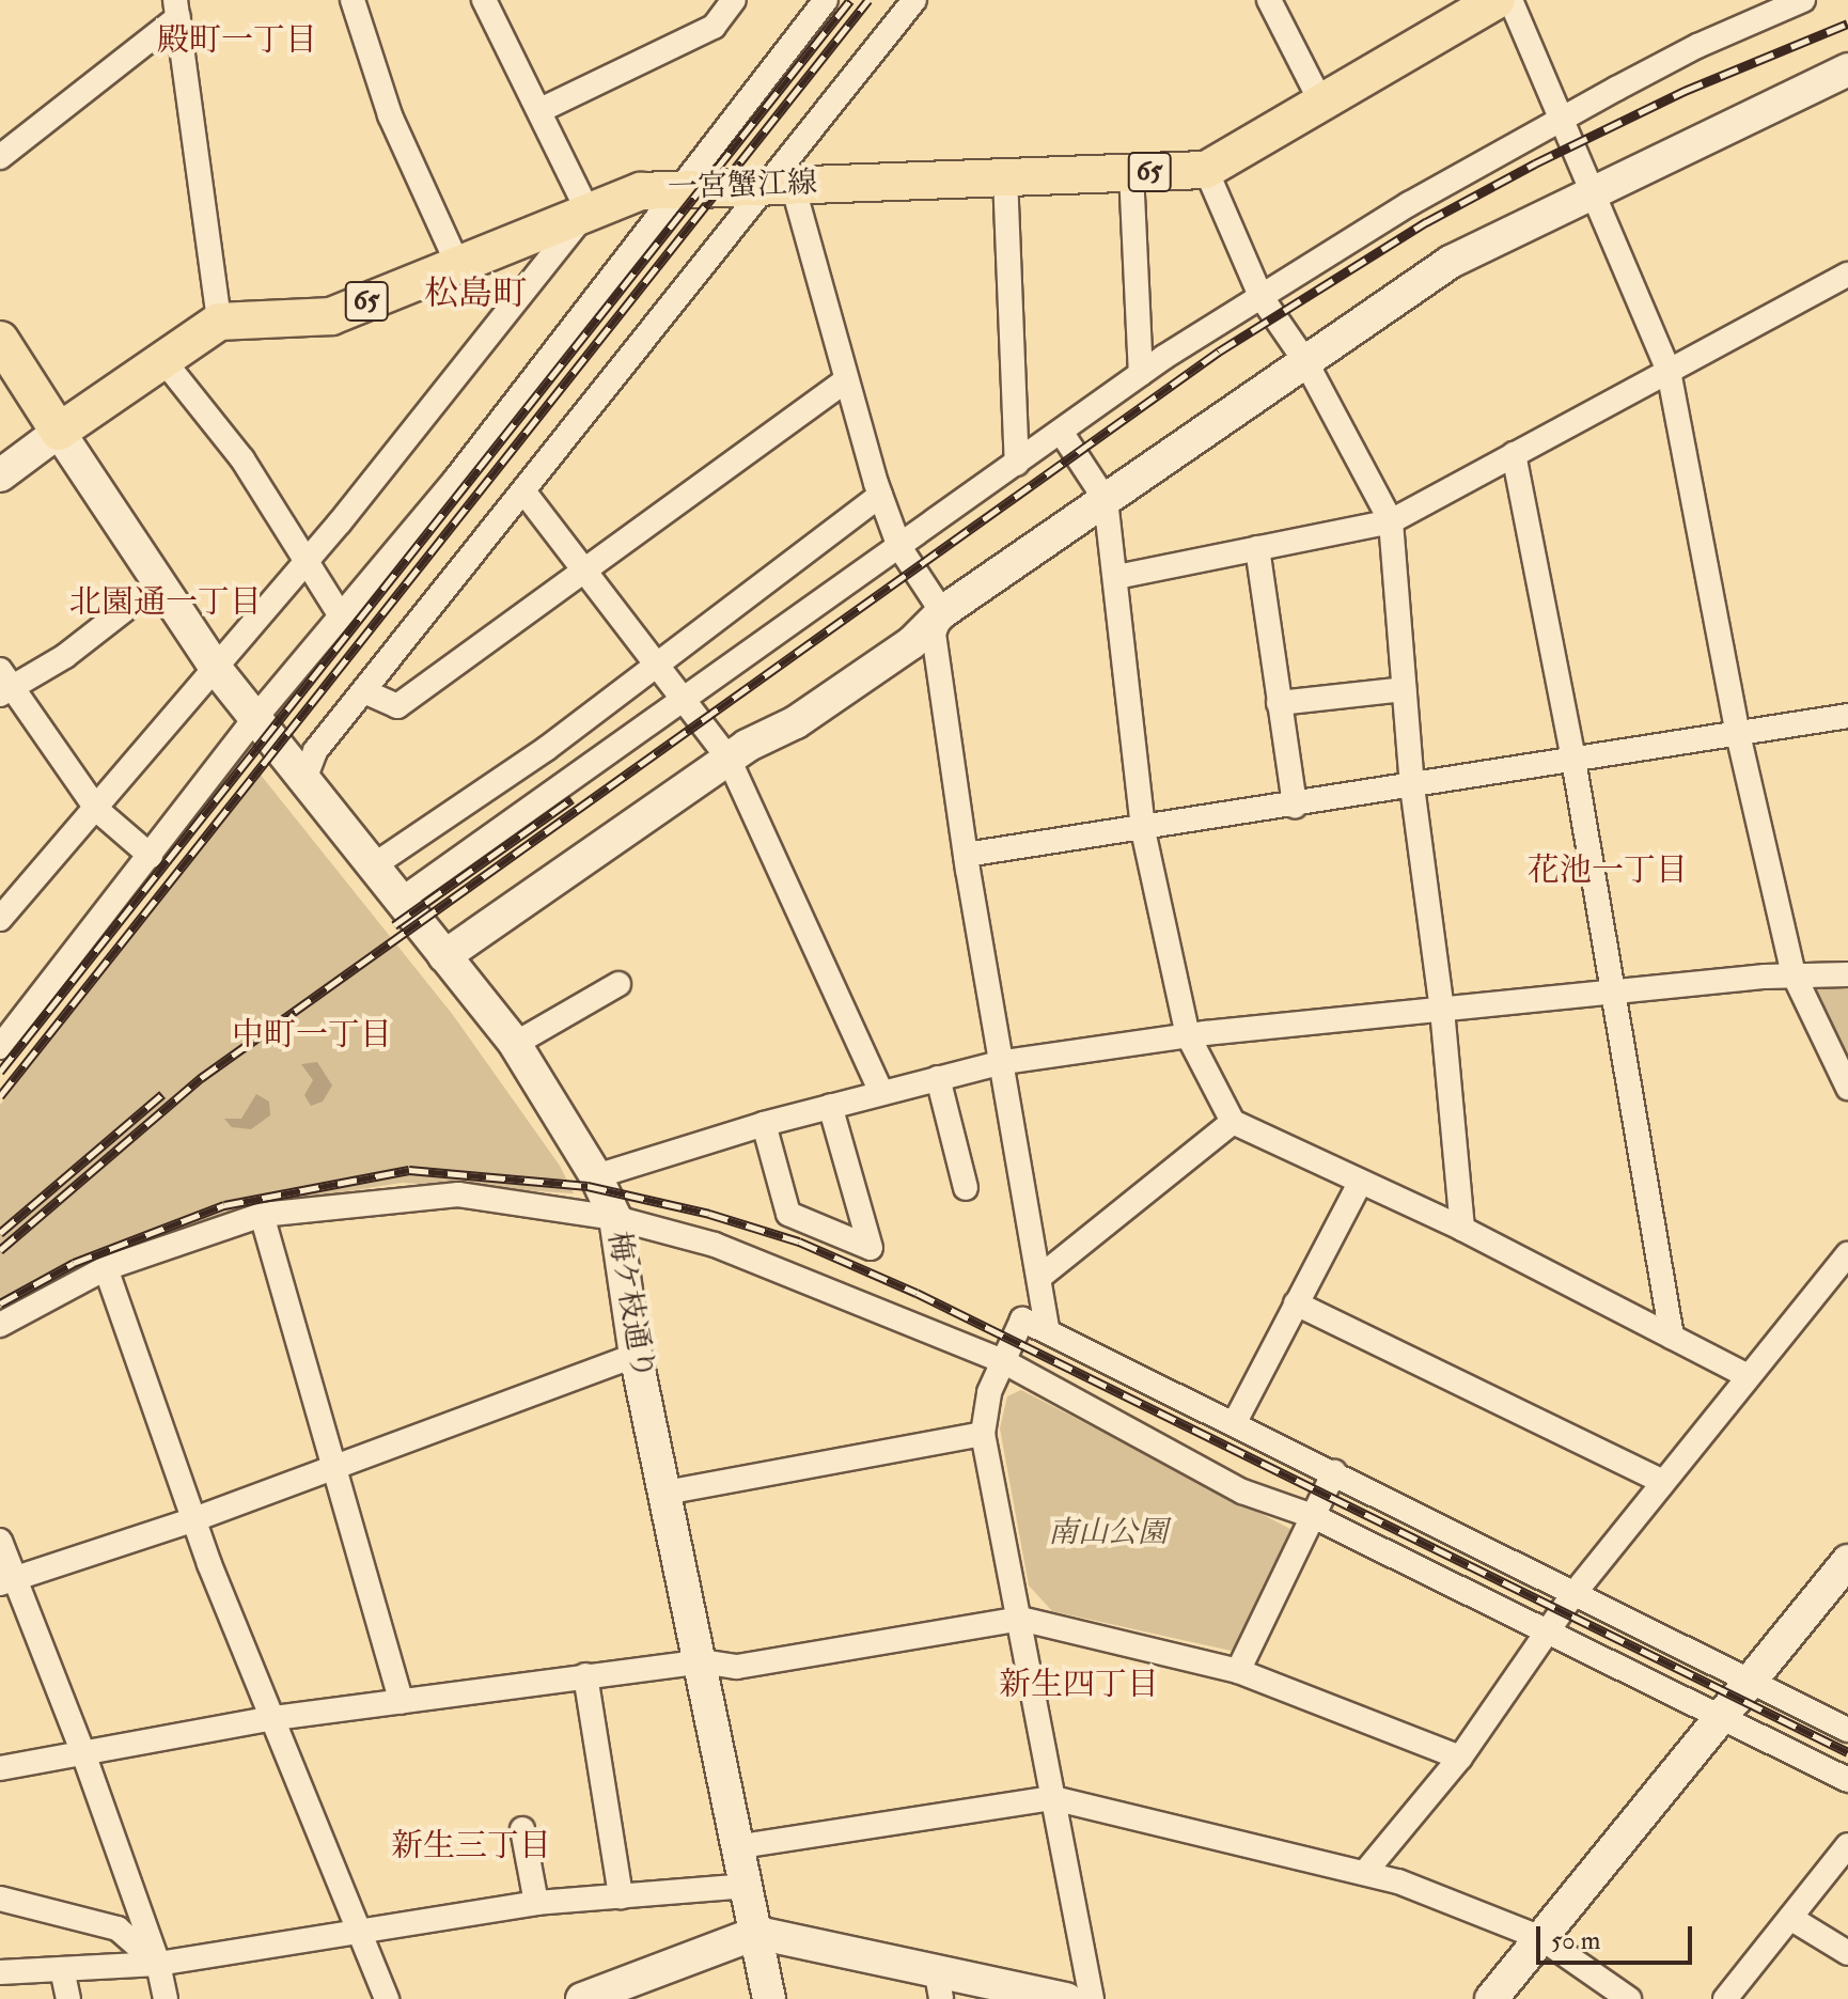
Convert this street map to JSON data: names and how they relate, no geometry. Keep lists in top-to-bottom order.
{
  "streets": {
    "main road": ["65", "一宮蟹江線"],
    "street": ["梅ケ枝通り"]
  },
  "districts": [
    "殿町一丁目",
    "松島町",
    "北園通一丁目",
    "花池一丁目",
    "中町一丁目",
    "新生四丁目",
    "新生三丁目"
  ],
  "parks": ["南山公園"],
  "scale_bar": "50 m"
}
